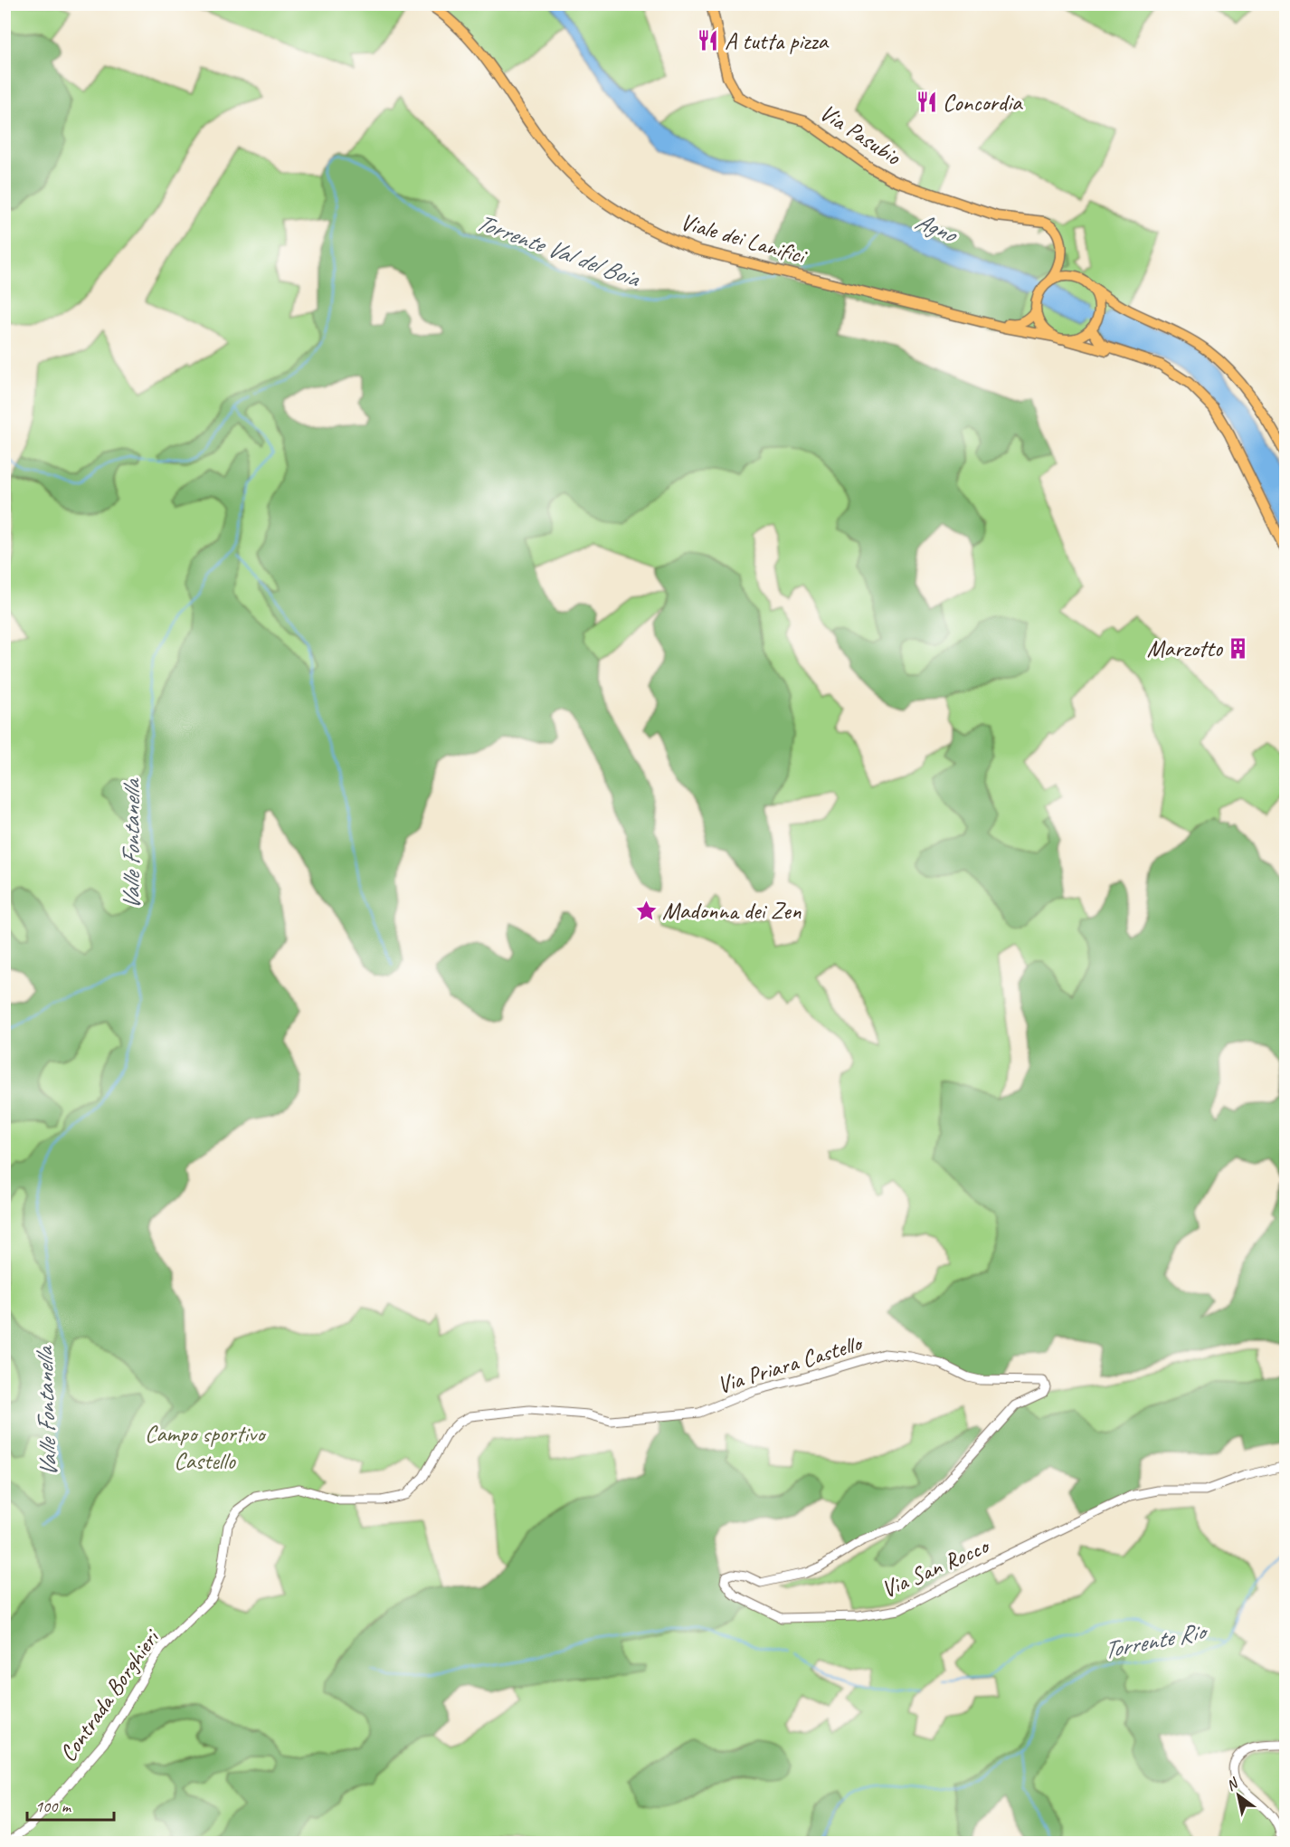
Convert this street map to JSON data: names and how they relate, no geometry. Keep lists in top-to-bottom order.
{
  "streets": {
    "main road": ["Via Pasubio", "Viale dei Lanifici"],
    "street": ["Via Priara Castello", "Via San Rocco", "Contrada Borghieri"]
  },
  "crossings": [
    ["Via Pasubio", "Viale dei Lanifici"],
    ["Via Priara Castello", "Via San Rocco"],
    ["Via Priara Castello", "Contrada Borghieri"]
  ],
  "water": [
    "Agno",
    "Torrente Val del Boia",
    "Valle Fontanella",
    "Torrente Rio"
  ],
  "parks": ["Campo sportivo Castello"],
  "places": {
    "restaurant": ["A tutta pizza", "Concordia"],
    "building": ["Marzotto"],
    "place": ["Madonna dei Zen"]
  },
  "scale_bar": "100 m",
  "north": "top left"
}
